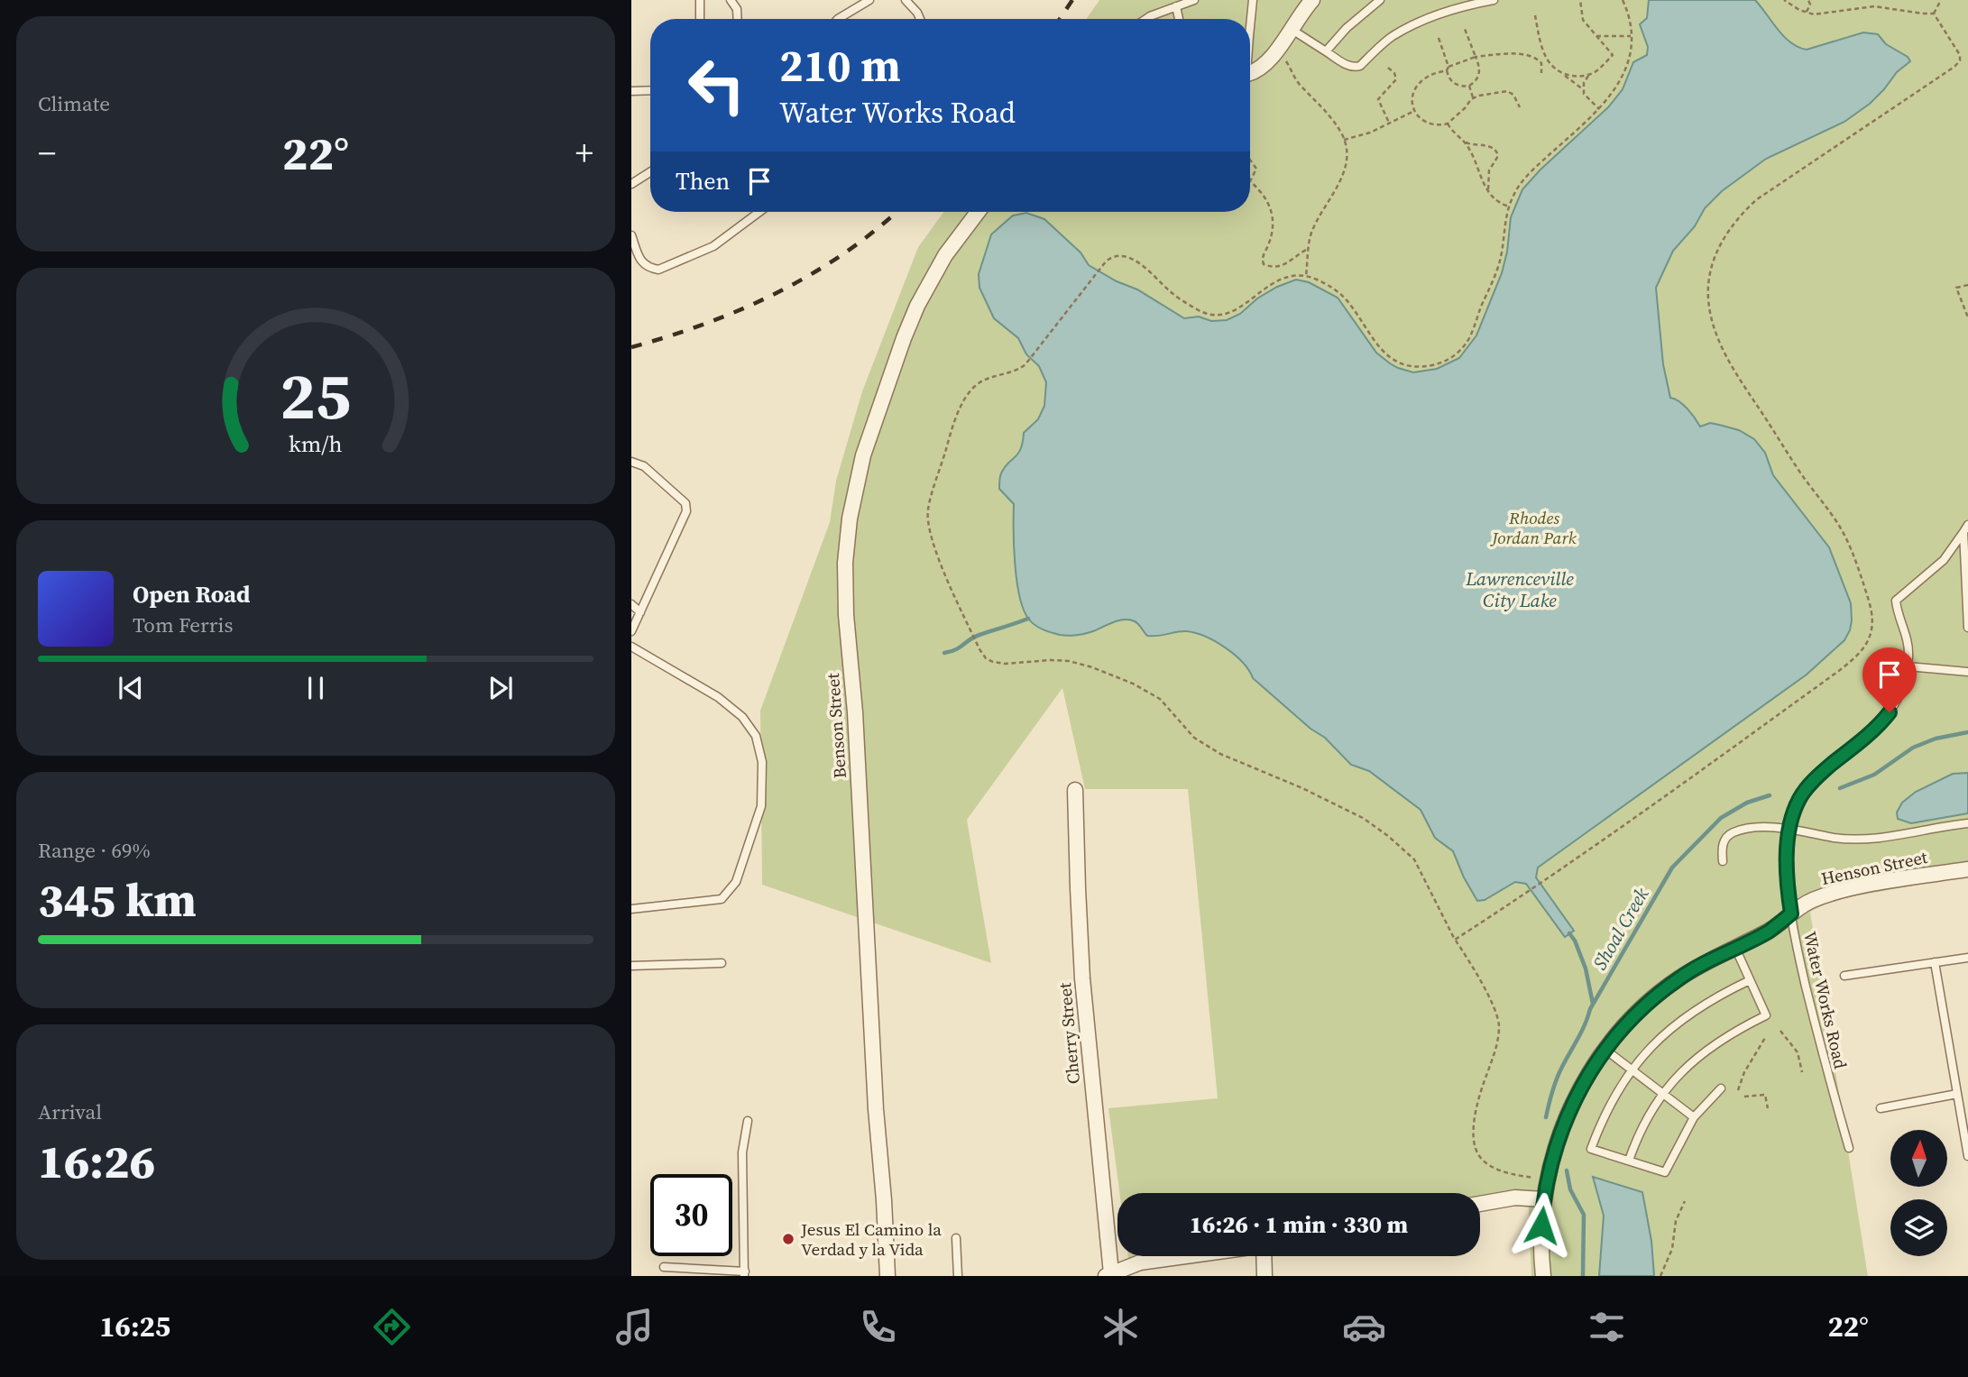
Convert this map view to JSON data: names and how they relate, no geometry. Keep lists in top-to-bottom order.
{
  "streets": {
    "street": ["Benson Street", "Henson Street", "Cherry Street"],
    "lane": ["Water Works Road"]
  },
  "crossings": [
    ["Henson Street", "Water Works Road"]
  ],
  "water": ["Lawrenceville City Lake", "Shoal Creek"],
  "parks": ["Rhodes Jordan Park"],
  "places": ["Jesus El Camino la Verdad y la Vida"],
  "north": "top",
  "page": {
    "tile": [
      "Climate",
      ["Range · 69%", "345 km"],
      ["Arrival", "16:26"]
    ],
    "turn": ["210 m", "Water Works Road"],
    "heat": ["−", "22°", "+"],
    "then": "Then",
    "song": ["Open Road", "Tom Ferris"],
    "limit": "30",
    "trip": "16:26 · 1 min · 330 m",
    "tabs": ["16:25", "22°"],
    "gauge": ["25", "km/h"]
  }
}
